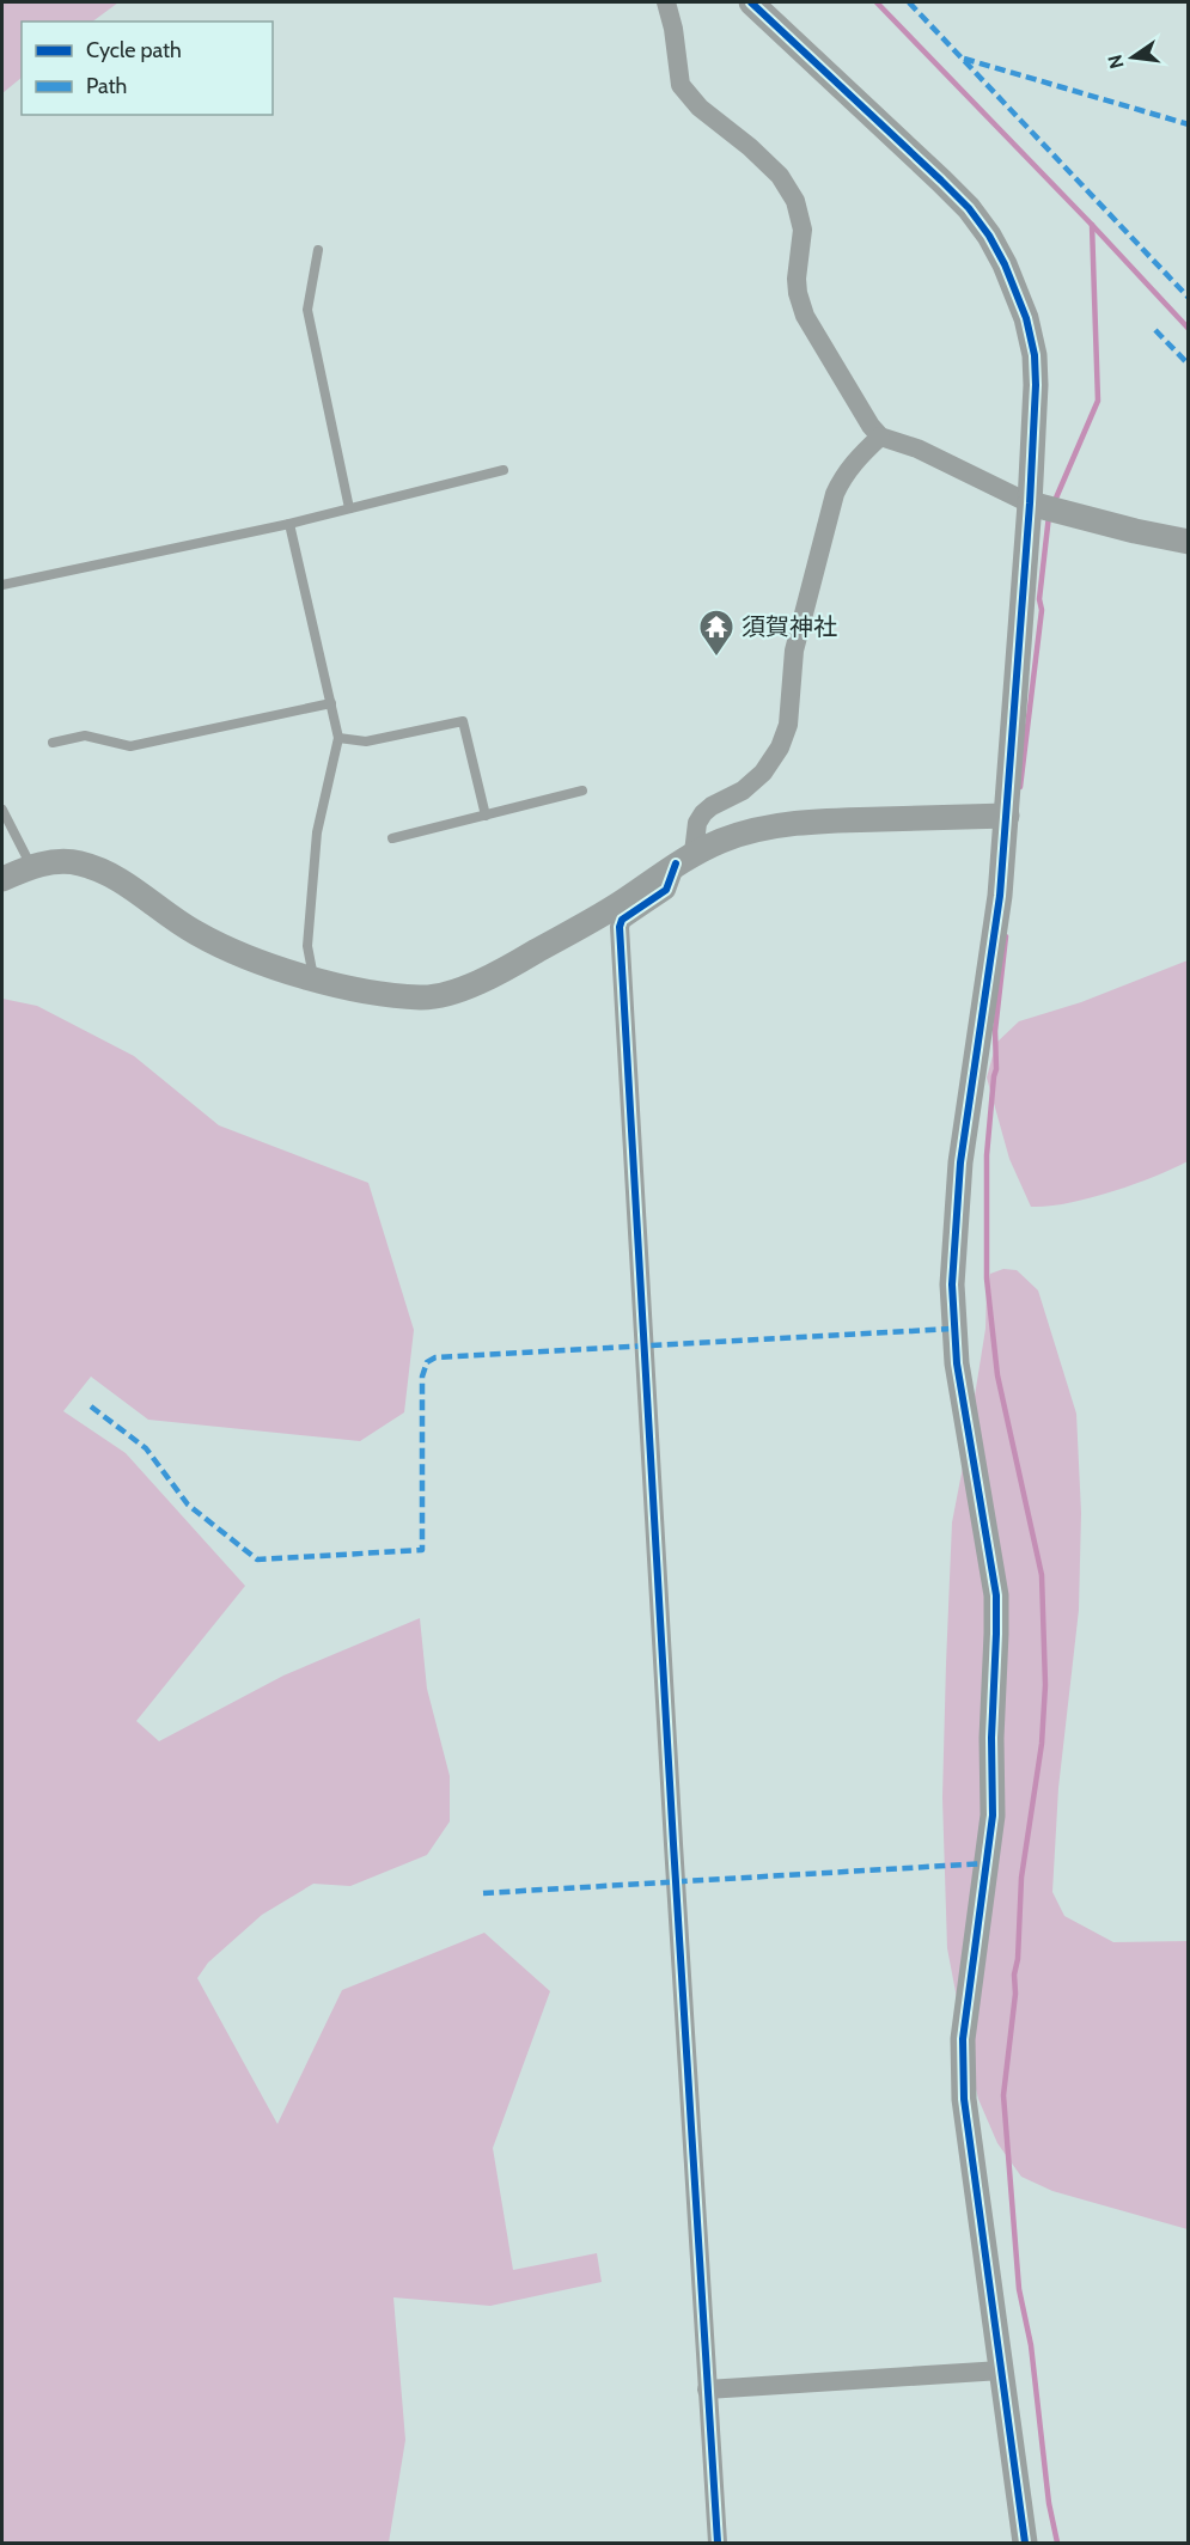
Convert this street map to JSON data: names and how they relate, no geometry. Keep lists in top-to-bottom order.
{
  "places": {
    "temple": ["須賀神社"]
  },
  "legend": ["Cycle path", "Path"],
  "north": "left"
}
